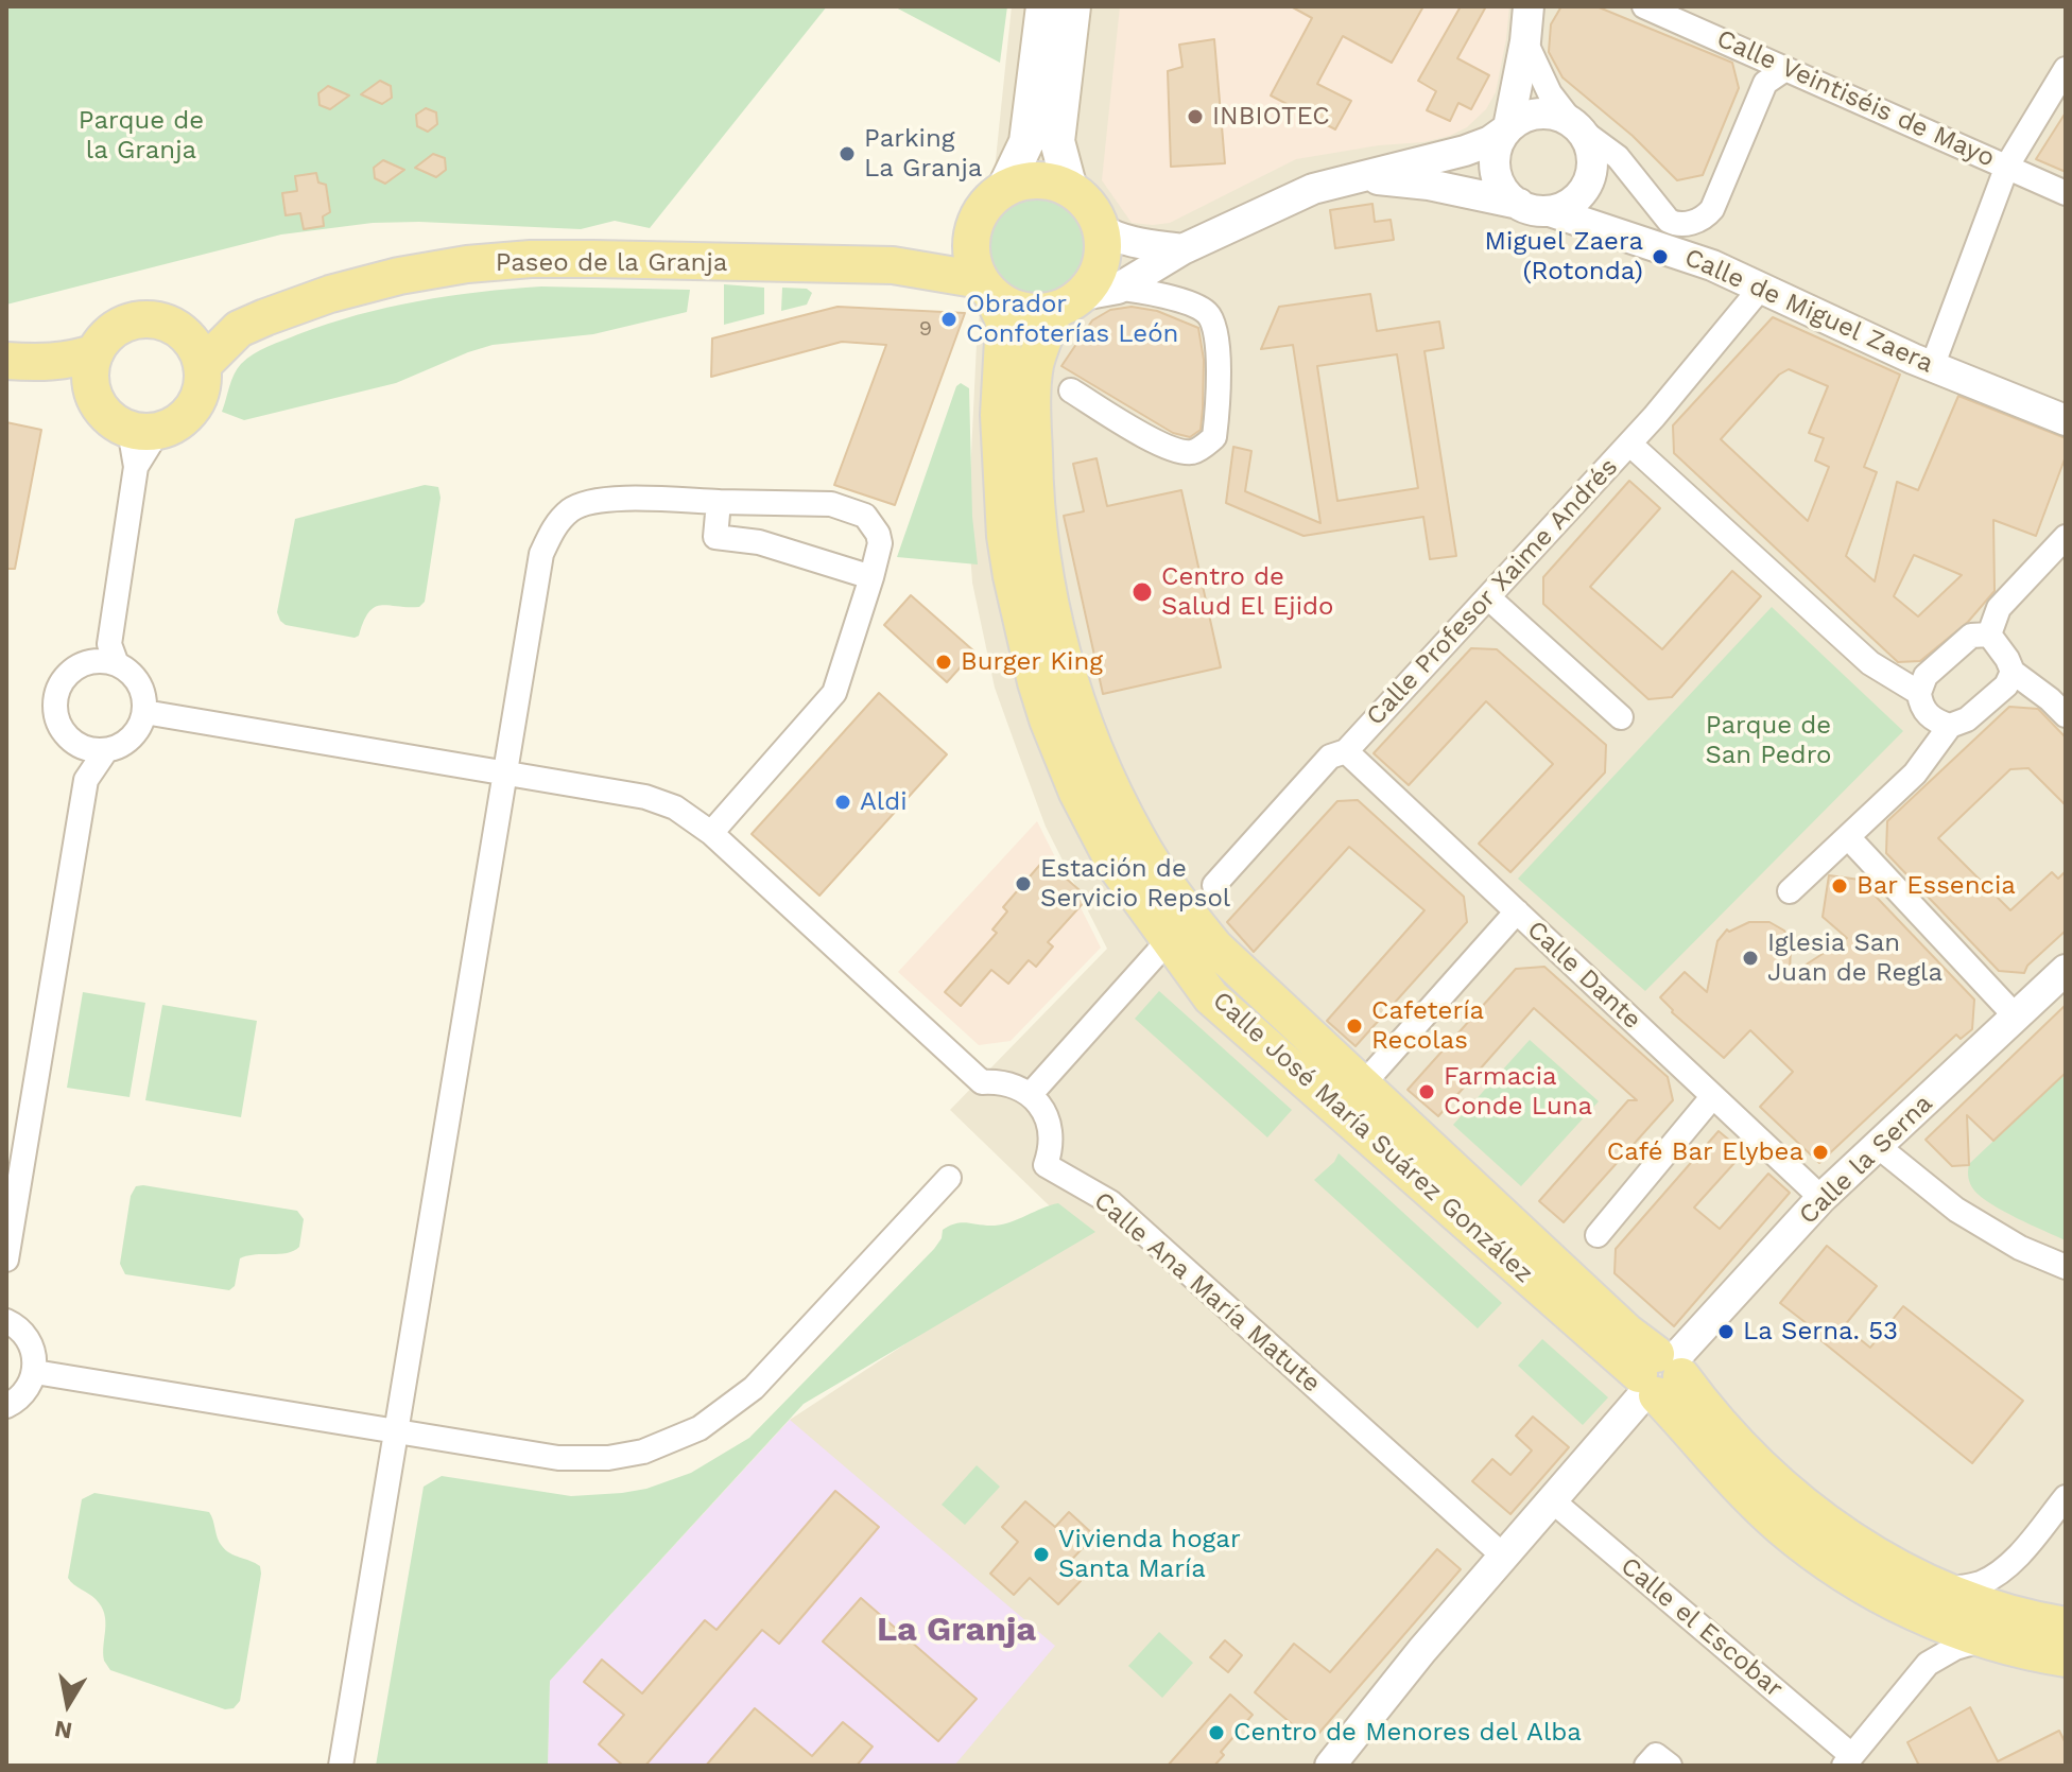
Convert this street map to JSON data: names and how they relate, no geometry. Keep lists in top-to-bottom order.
{
  "streets": {
    "main road": ["Paseo de la Granja", "Calle José María Suárez González"],
    "street": [
      "Calle Veintiséis de Mayo",
      "Calle de Miguel Zaera",
      "Calle Profesor Xaime Andrés",
      "Calle Dante",
      "Calle la Serna",
      "Calle Ana María Matute",
      "Calle el Escobar"
    ]
  },
  "crossings": [
    ["Calle Veintiséis de Mayo", "Calle de Miguel Zaera"],
    ["Paseo de la Granja", "Calle José María Suárez González"],
    ["Calle de Miguel Zaera", "Calle Profesor Xaime Andrés"],
    ["Calle Profesor Xaime Andrés", "Calle Dante"],
    ["Calle Dante", "Calle la Serna"],
    ["Calle José María Suárez González", "Calle la Serna"],
    ["Calle la Serna", "Calle Ana María Matute"],
    ["Calle la Serna", "Calle el Escobar"]
  ],
  "districts": ["La Granja"],
  "parks": ["Parque de la Granja", "Parque de San Pedro"],
  "places": [
    "INBIOTEC",
    "Parking La Granja",
    "Miguel Zaera (Rotonda)",
    "Obrador Confoterías León",
    "Centro de Salud El Ejido",
    "Burger King",
    "Aldi",
    "Estación de Servicio Repsol",
    "Bar Essencia",
    "Iglesia San Juan de Regla",
    "Cafetería Recolas",
    "Farmacia Conde Luna",
    "Café Bar Elybea",
    "La Serna. 53",
    "Vivienda hogar Santa María",
    "Centro de Menores del Alba"
  ],
  "house_numbers": ["9"],
  "north": "bottom"
}
